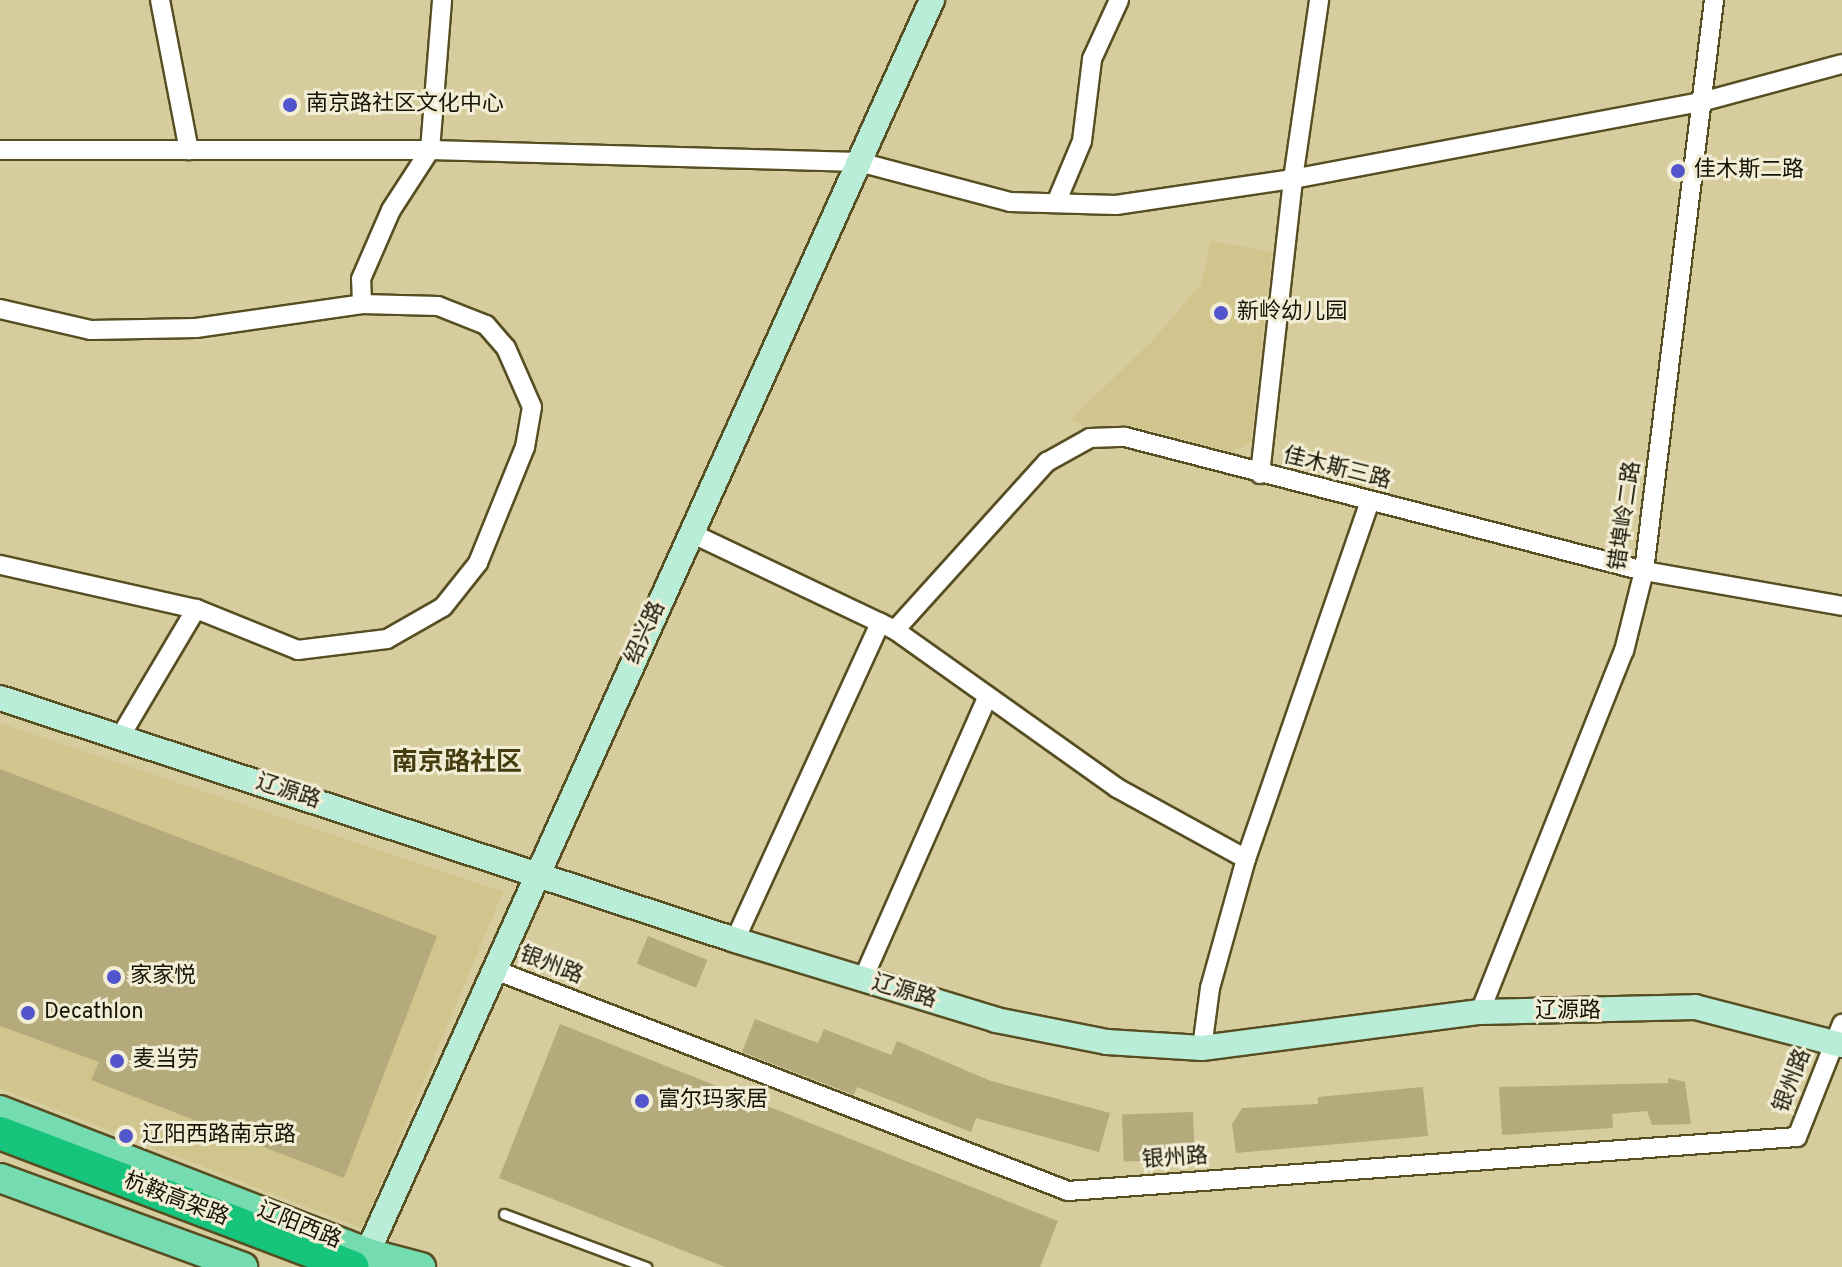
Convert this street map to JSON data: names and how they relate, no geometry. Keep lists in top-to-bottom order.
{
  "streets": {
    "highway": ["杭鞍高架路"],
    "main road": ["辽阳西路"],
    "street": [
      "佳木斯三路",
      "错埠岭二路",
      "绍兴路",
      "辽源路",
      "银州路"
    ]
  },
  "crossings": [
    ["佳木斯三路", "错埠岭二路"],
    ["佳木斯三路", "辽源路"],
    ["错埠岭二路", "辽源路"],
    ["绍兴路", "辽源路"],
    ["绍兴路", "银州路"],
    ["绍兴路", "杭鞍高架路"],
    ["绍兴路", "辽阳西路"],
    ["辽源路", "银州路"],
    ["杭鞍高架路", "辽阳西路"]
  ],
  "districts": ["南京路社区"],
  "places": [
    "南京路社区文化中心",
    "佳木斯二路",
    "新岭幼儿园",
    "家家悦",
    "Decathlon",
    "麦当劳",
    "富尔玛家居",
    "辽阳西路南京路"
  ]
}
